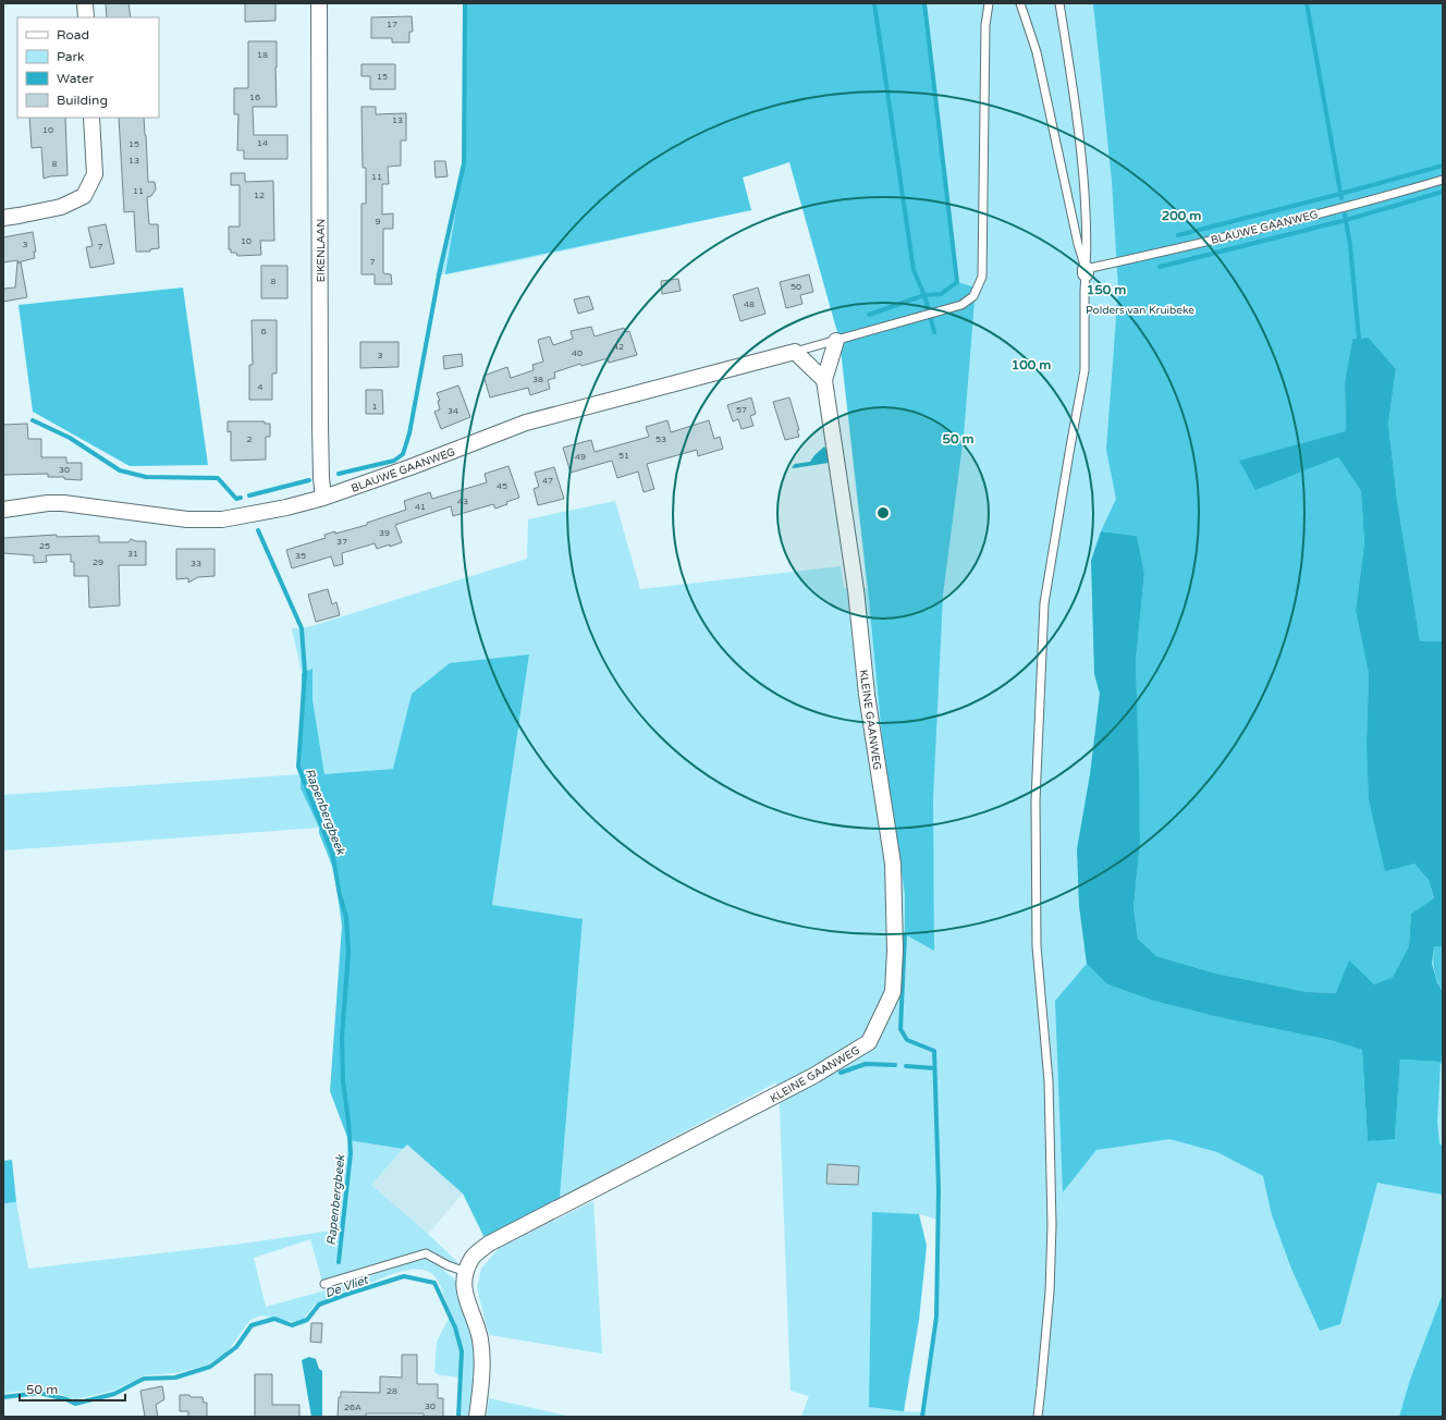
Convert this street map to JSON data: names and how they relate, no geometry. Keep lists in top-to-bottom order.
{
  "streets": {
    "street": ["BLAUWE GAANWEG", "EIKENLAAN", "KLEINE GAANWEG"]
  },
  "crossings": [
    ["BLAUWE GAANWEG", "EIKENLAAN"]
  ],
  "water": ["Rapenbergbeek", "De Vliet"],
  "parks": ["Polders van Kruibeke"],
  "house_numbers": [
    "17",
    "18",
    "15",
    "16",
    "13",
    "10",
    "14",
    "15",
    "13",
    "8",
    "11",
    "11",
    "12",
    "9",
    "10",
    "3",
    "7",
    "7",
    "8",
    "50",
    "48",
    "6",
    "42",
    "40",
    "3",
    "38",
    "4",
    "1",
    "57",
    "34",
    "2",
    "53",
    "51",
    "49",
    "30",
    "47",
    "45",
    "43",
    "41",
    "39",
    "37",
    "25",
    "31",
    "35",
    "29",
    "33",
    "28",
    "30",
    "26A"
  ],
  "legend": [
    "Road",
    "Park",
    "Water",
    "Building"
  ],
  "scale_bar": "50 m",
  "rings": [
    "200 m",
    "150 m",
    "100 m",
    "50 m"
  ]
}
